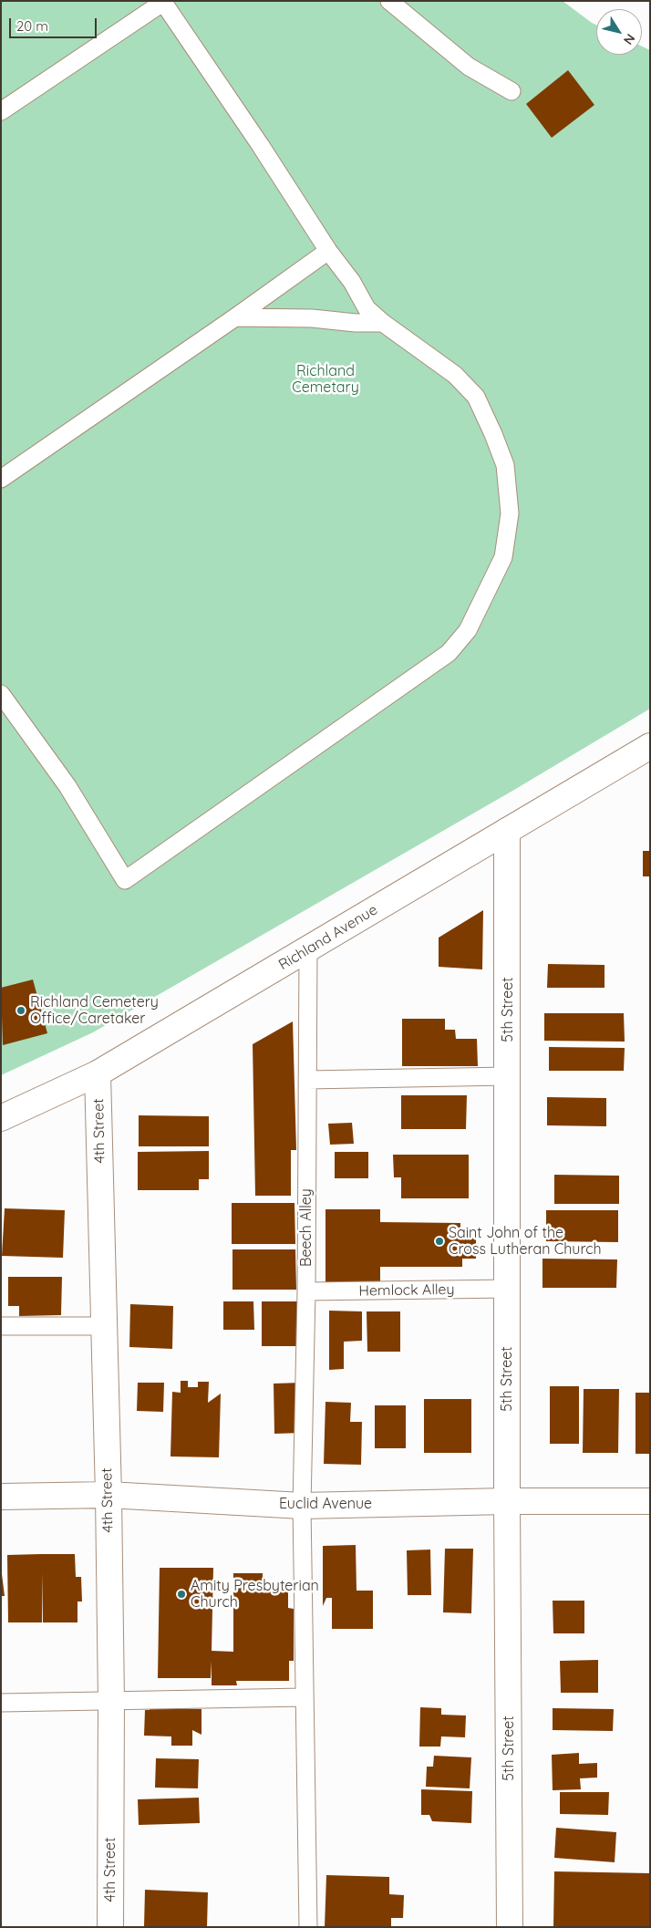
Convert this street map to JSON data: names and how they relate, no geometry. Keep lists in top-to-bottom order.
{
  "streets": {
    "street": [
      "Richland Avenue",
      "5th Street",
      "4th Street",
      "Euclid Avenue"
    ],
    "lane": ["Beech Alley", "Hemlock Alley"]
  },
  "crossings": [
    ["Richland Avenue", "5th Street"],
    ["Richland Avenue", "4th Street"],
    ["Richland Avenue", "Beech Alley"],
    ["5th Street", "Hemlock Alley"],
    ["5th Street", "Euclid Avenue"],
    ["4th Street", "Euclid Avenue"],
    ["Beech Alley", "Hemlock Alley"],
    ["Beech Alley", "Euclid Avenue"]
  ],
  "parks": ["Richland Cemetary"],
  "places": ["Richland Cemetery Office/Caretaker", "Saint John of the Cross Lutheran Church", "Amity Presbyterian Church"],
  "scale_bar": "20 m",
  "north": "bottom right"
}
